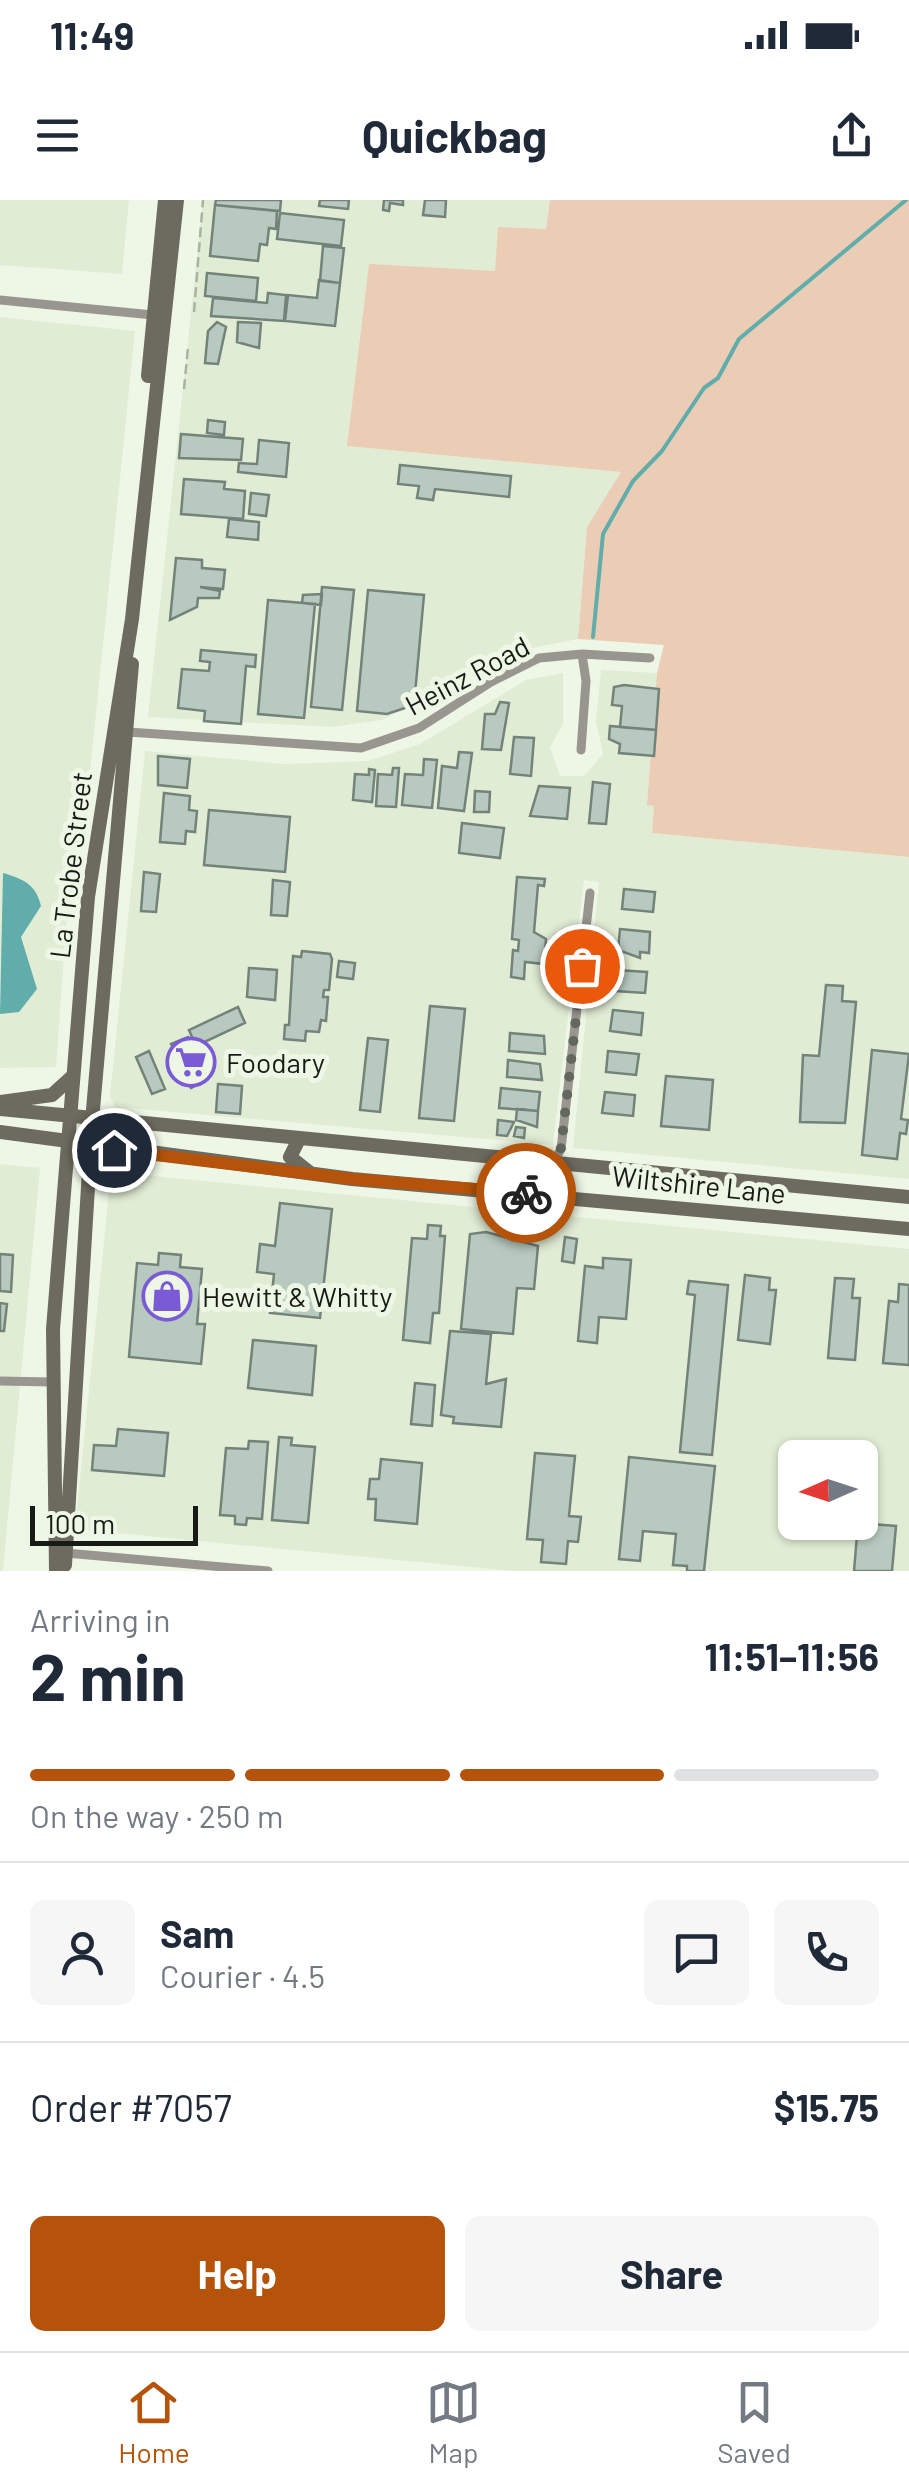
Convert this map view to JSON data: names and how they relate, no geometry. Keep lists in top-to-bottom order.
{
  "streets": {
    "main road": ["La Trobe Street", "Wiltshire Lane"],
    "street": ["Heinz Road"]
  },
  "crossings": [
    ["Heinz Road", "La Trobe Street"],
    ["La Trobe Street", "Wiltshire Lane"]
  ],
  "places": {
    "supermarket": ["Foodary"],
    "shop": ["Hewitt & Whitty"]
  },
  "scale_bar": "100 m",
  "north": "left",
  "page": {
    "status": "11:49",
    "header": "Quickbag",
    "scale": "100 m",
    "heading": ["2 min", "Arriving in", "11:51–11:56"],
    "panel": [
      "Sam",
      "Courier · 4.5",
      "Order #7057",
      "$15.75"
    ],
    "bar": "On the way · 250 m",
    "buttons": ["Help", "Share"],
    "tabs": ["Home", "Map", "Saved"]
  }
}
